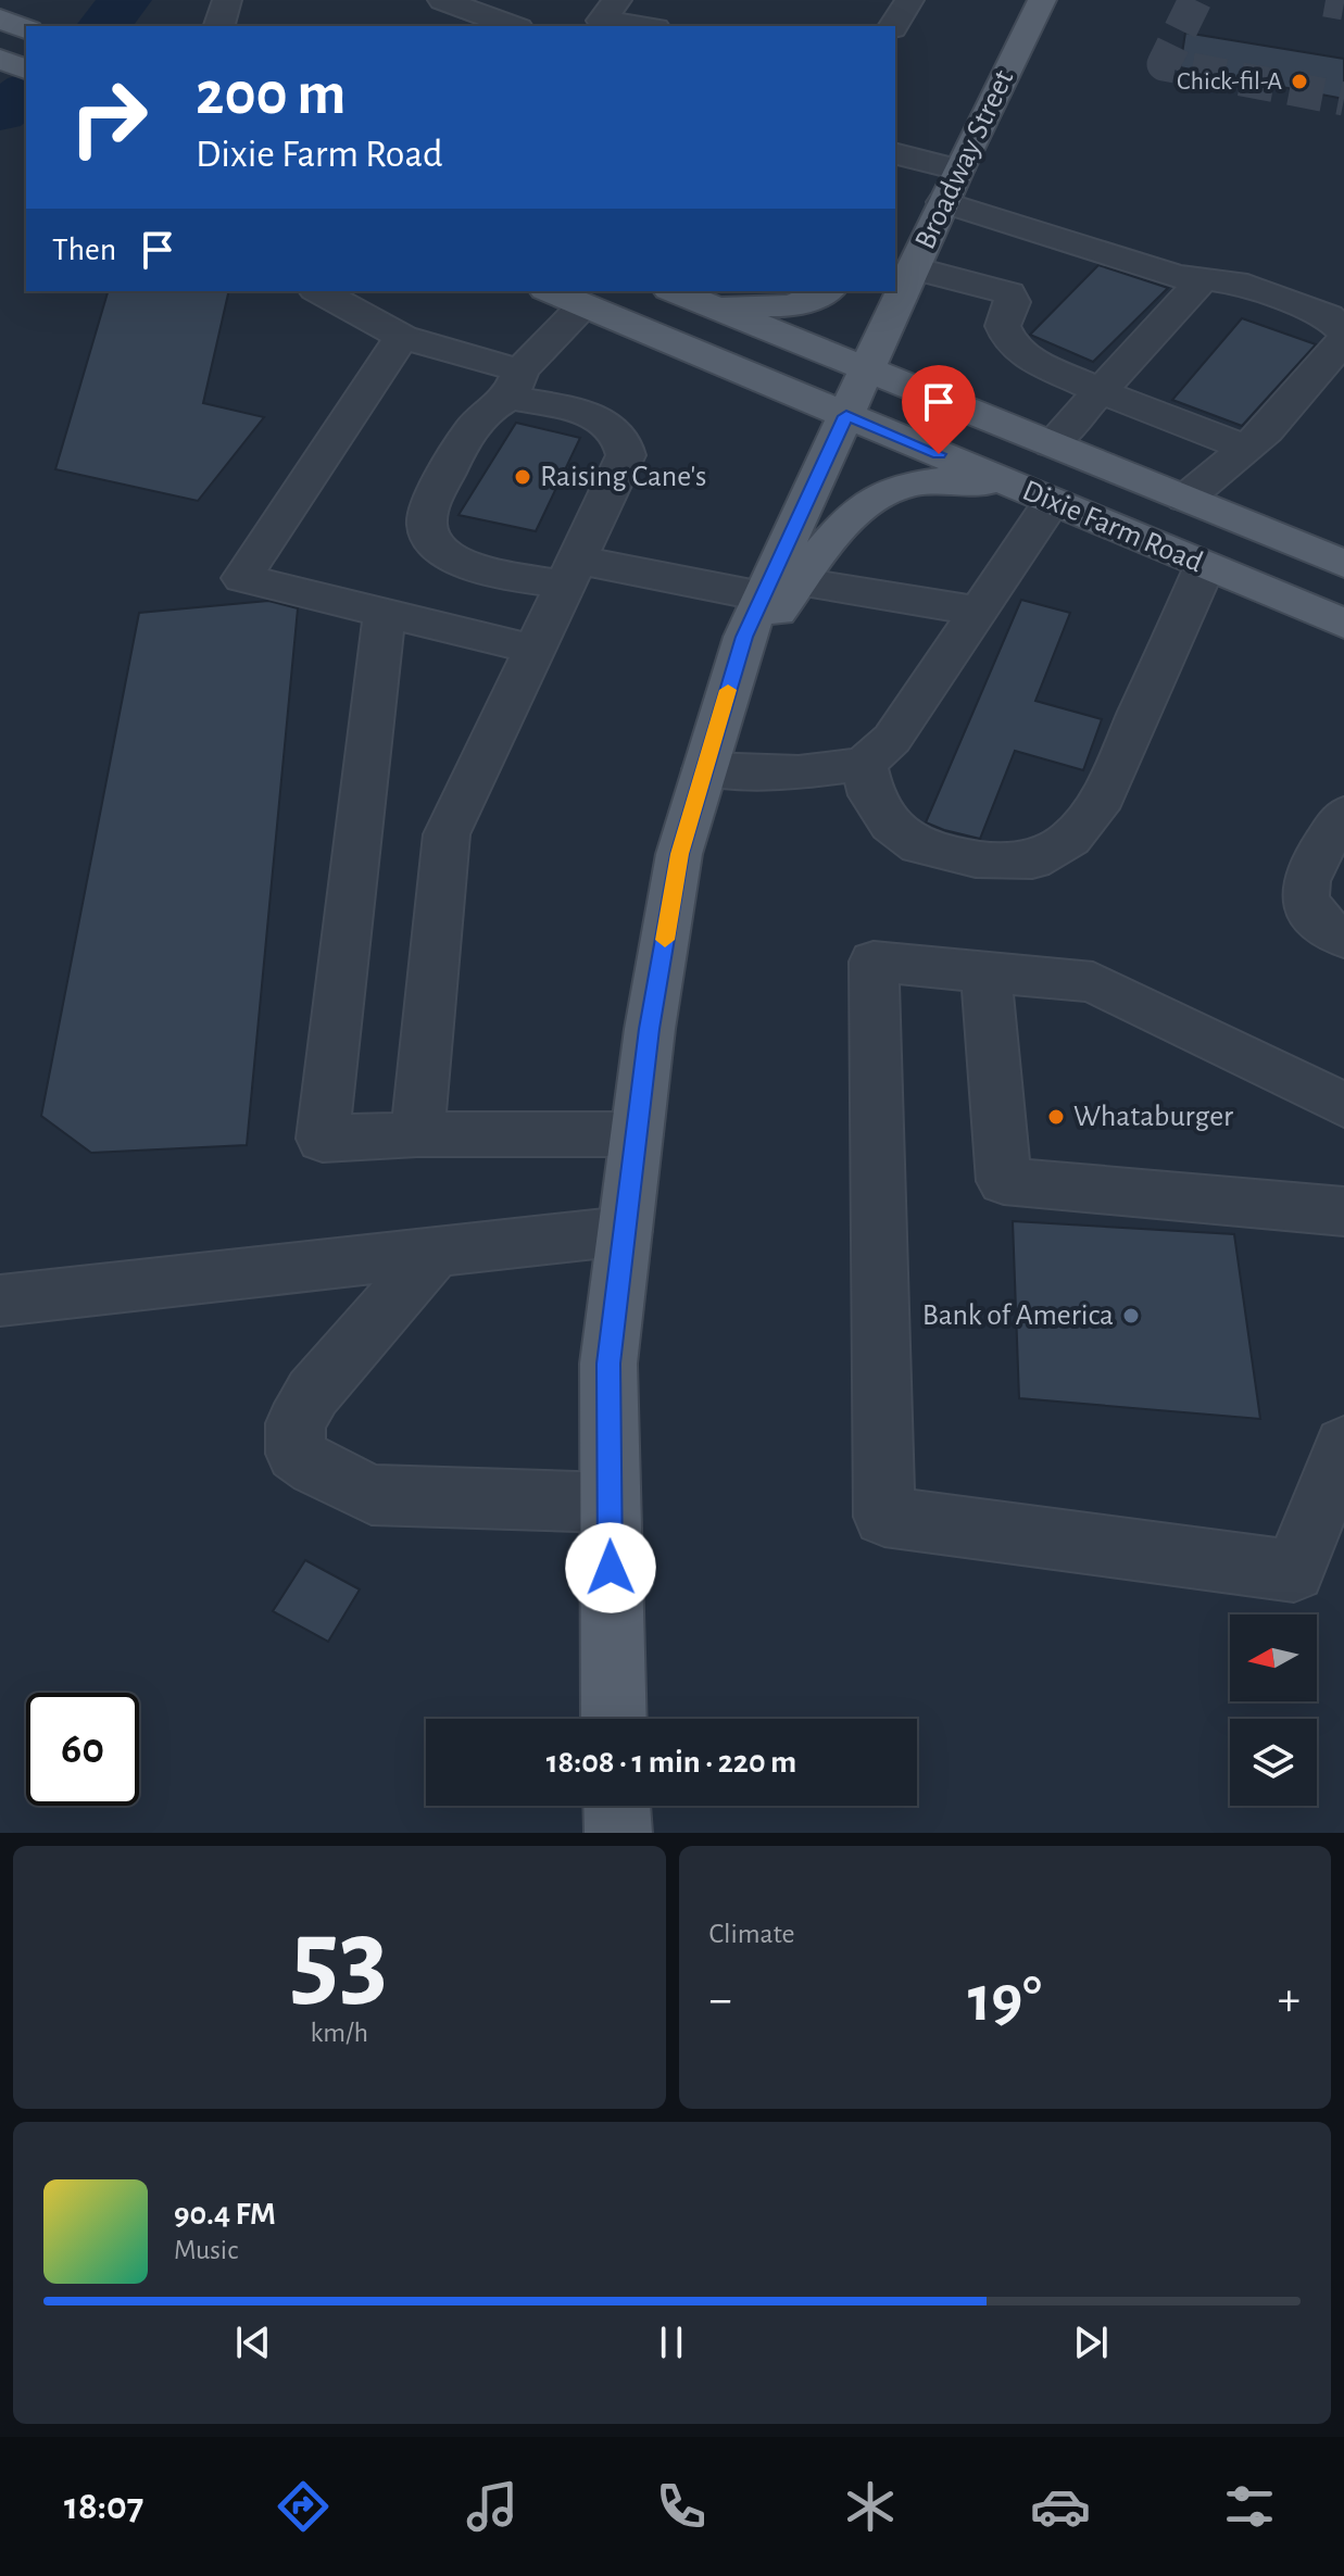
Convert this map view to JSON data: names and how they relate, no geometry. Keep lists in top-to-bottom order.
{
  "streets": {
    "main road": ["Broadway Street", "Dixie Farm Road"]
  },
  "crossings": [
    ["Broadway Street", "Dixie Farm Road"]
  ],
  "places": [
    "Chick-fil-A",
    "Raising Cane's",
    "Whataburger",
    "Bank of America"
  ],
  "north": "left",
  "page": {
    "turn": ["200 m", "Dixie Farm Road"],
    "then": "Then",
    "limit": "60",
    "trip": "18:08 · 1 min · 220 m",
    "tile": [
      ["53", "km/h"],
      "Climate"
    ],
    "heat": ["−", "19°", "+"],
    "song": ["90.4 FM", "Music"],
    "tabs": "18:07"
  }
}
